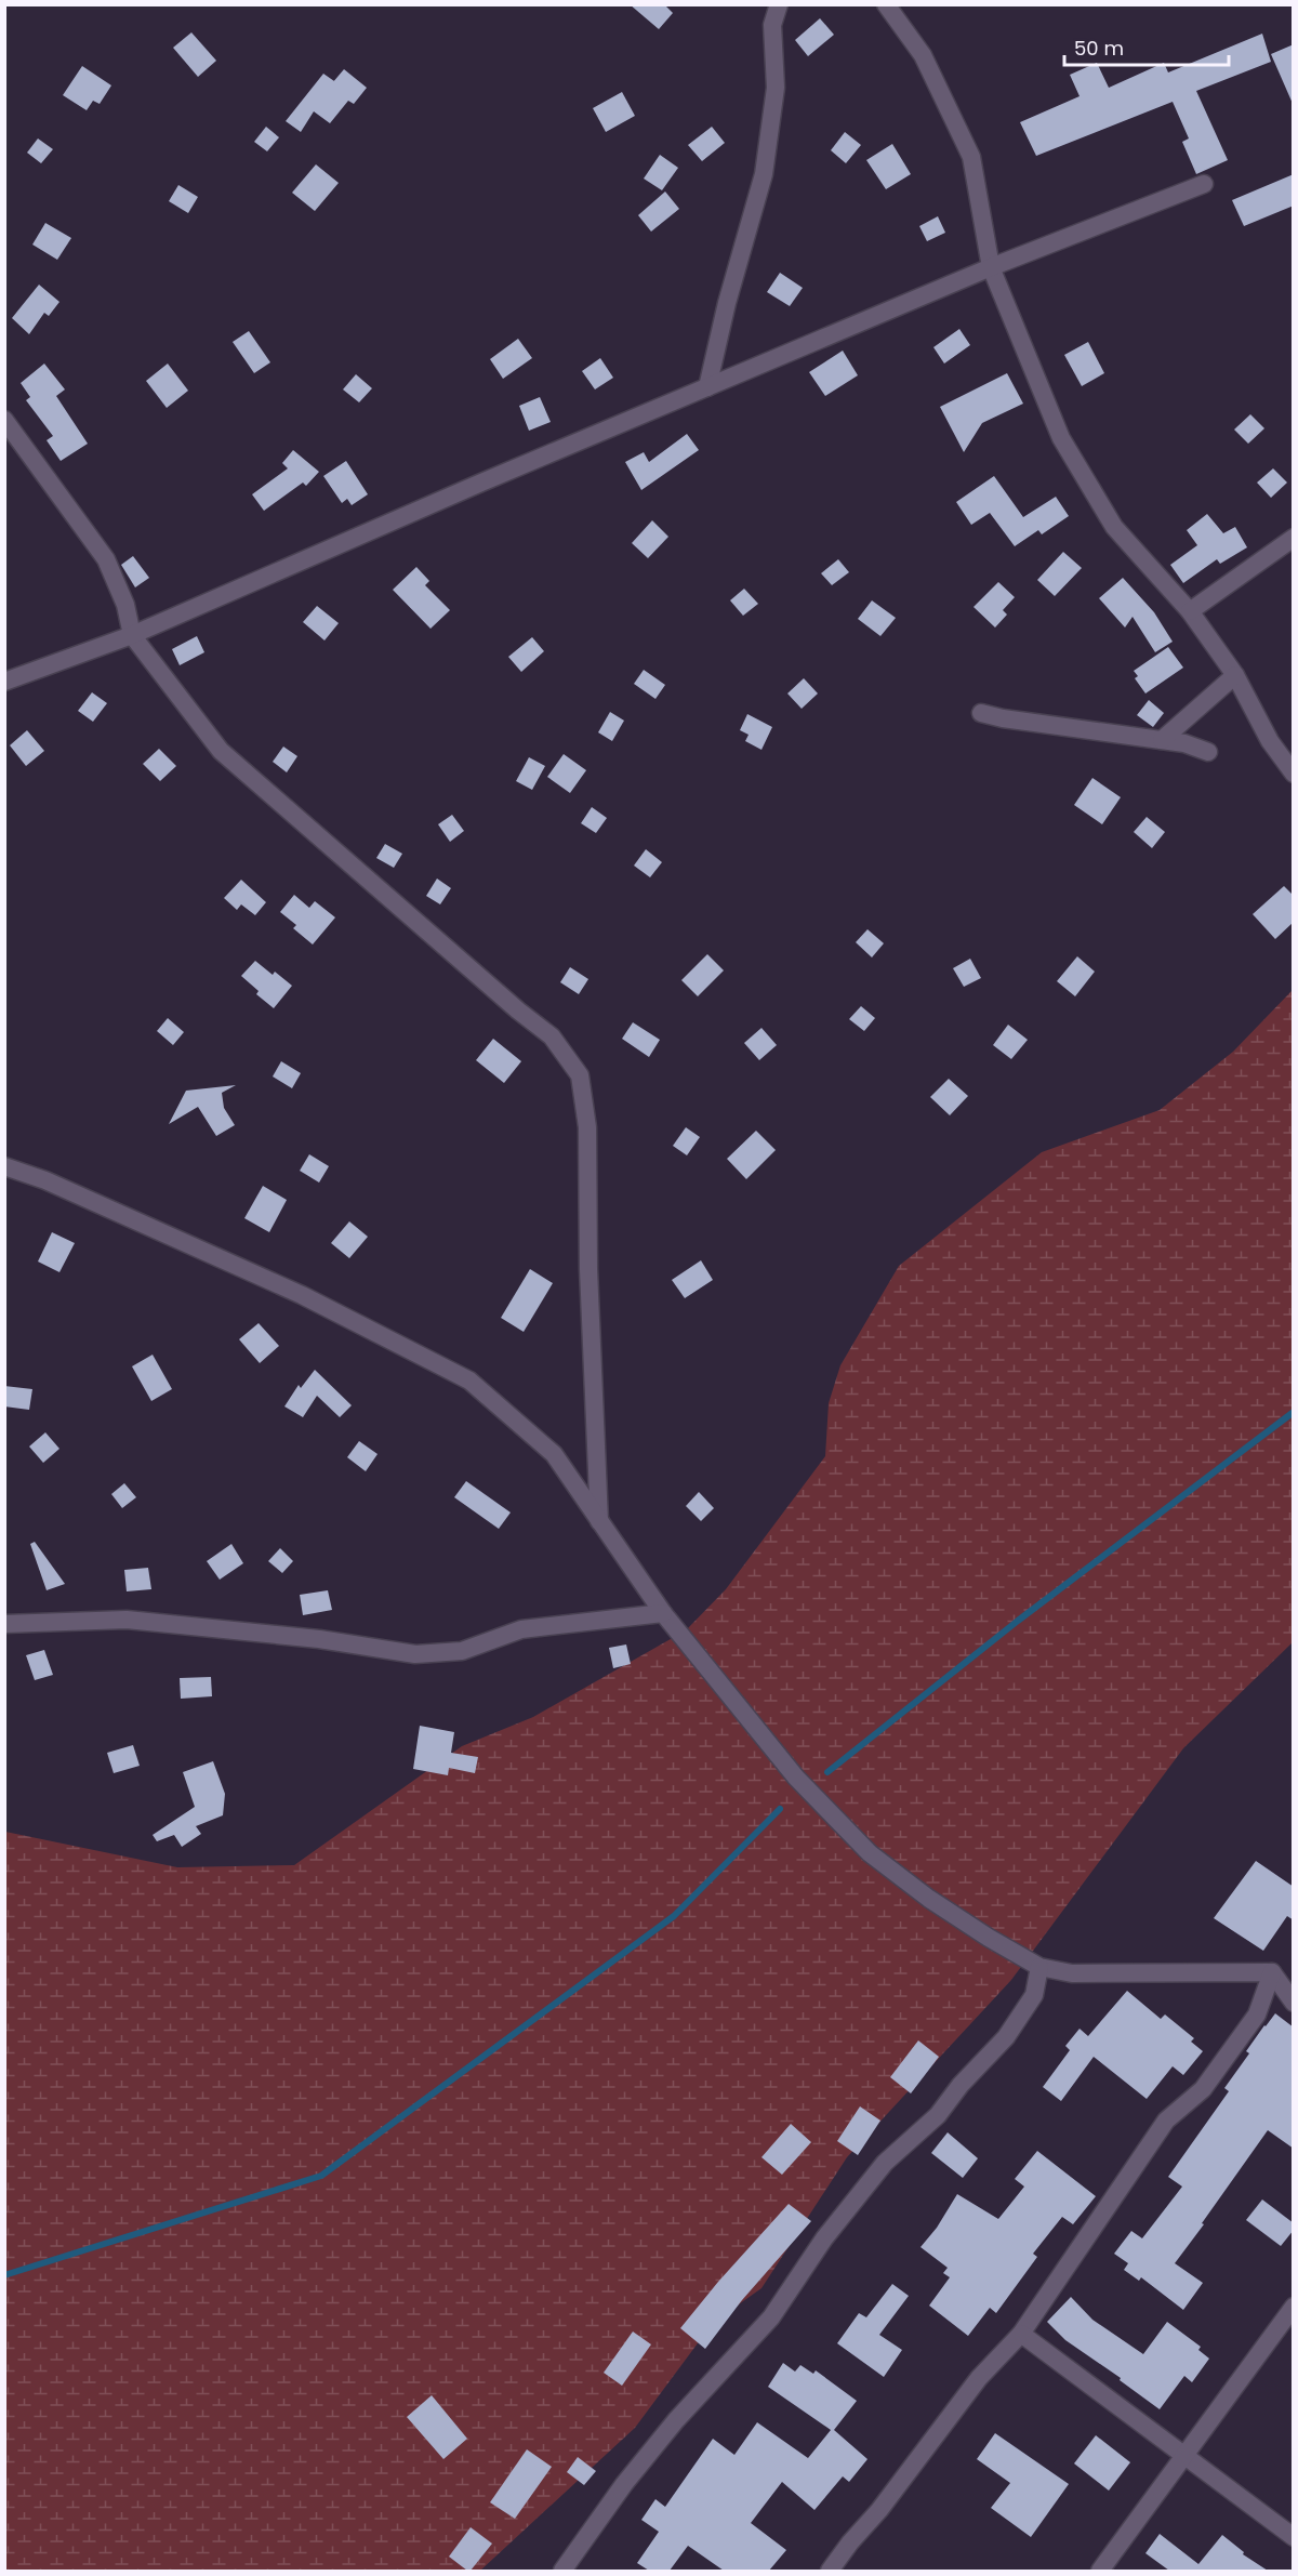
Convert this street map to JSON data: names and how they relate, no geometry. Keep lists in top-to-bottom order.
{
  "scale_bar": "50 m"
}
